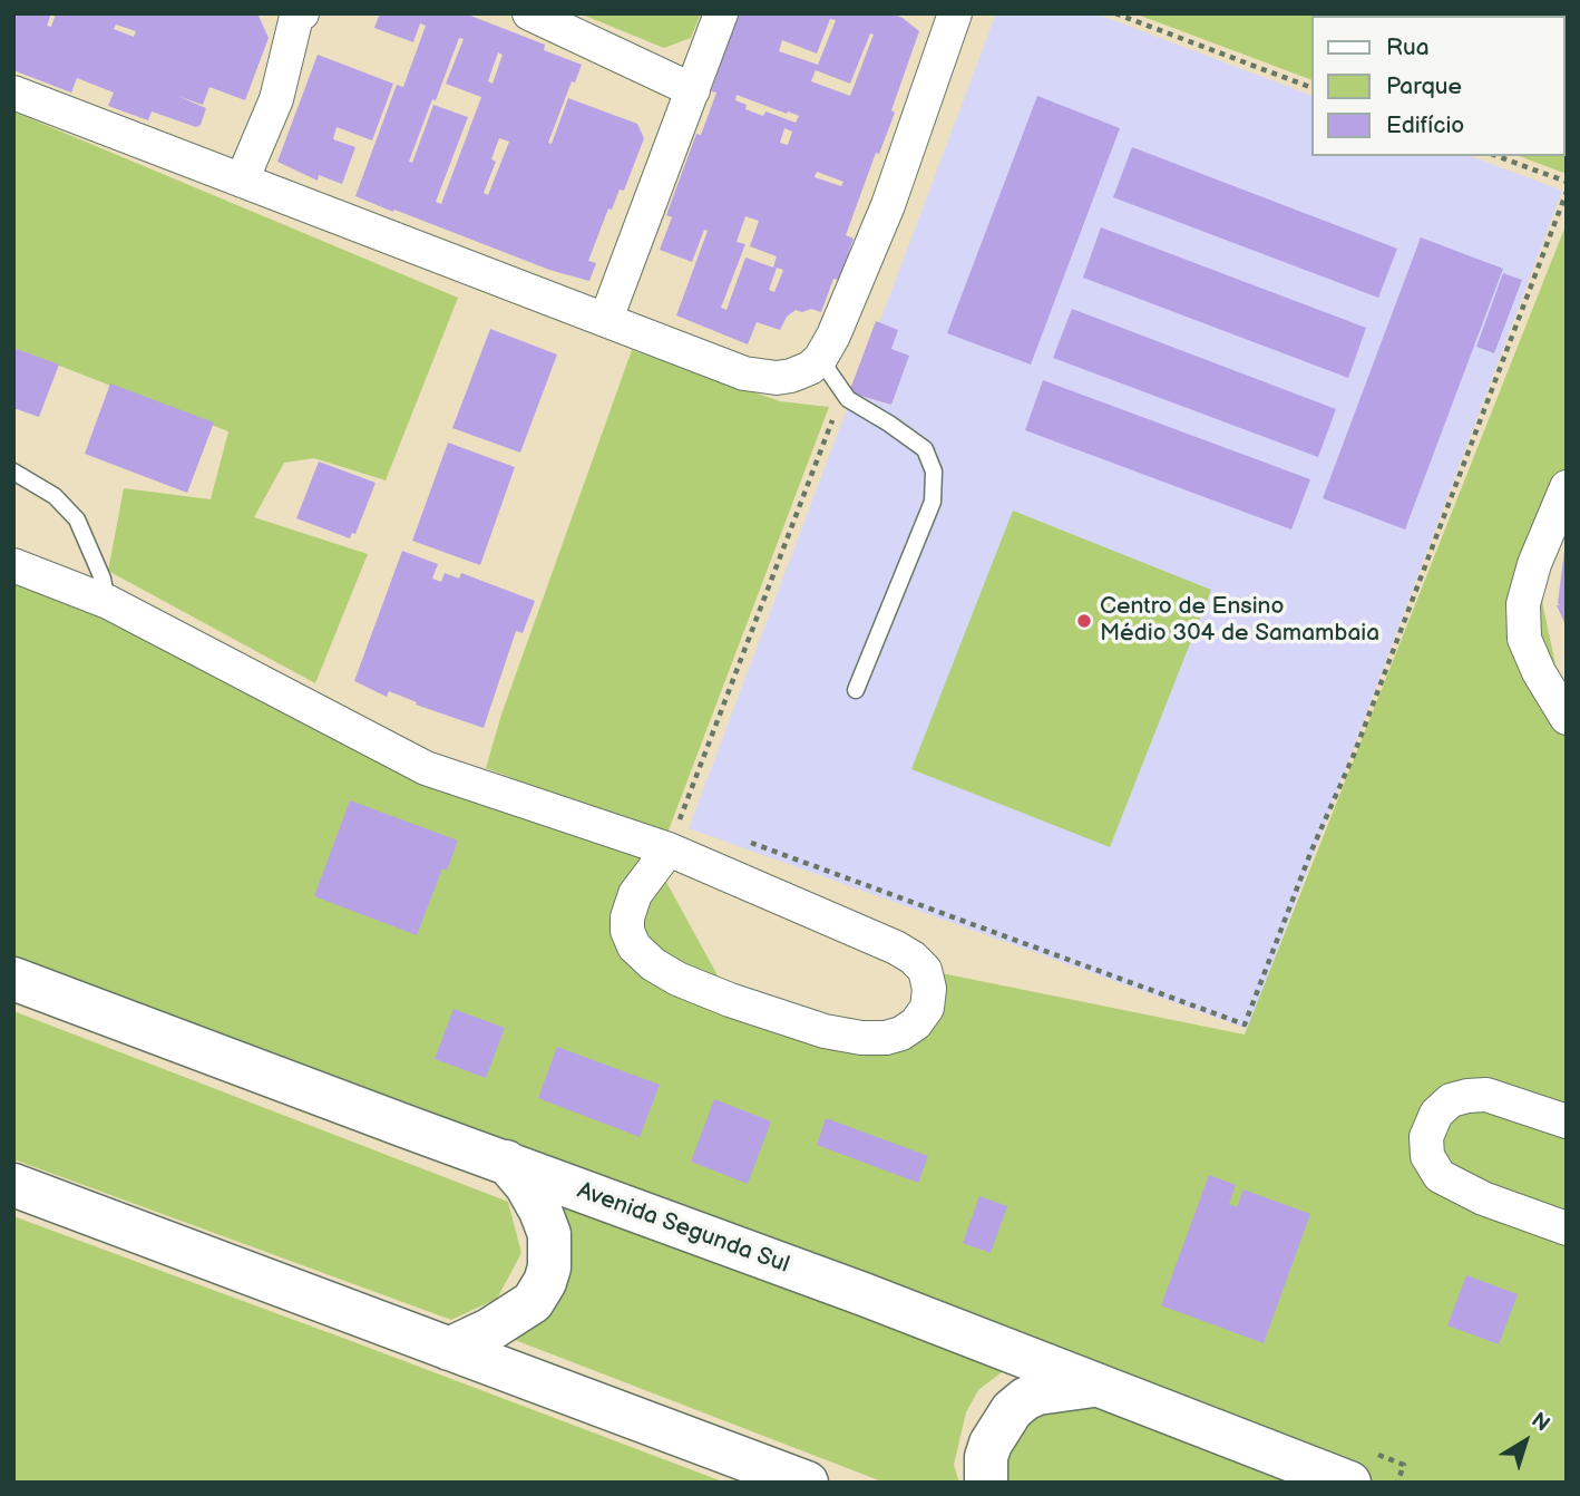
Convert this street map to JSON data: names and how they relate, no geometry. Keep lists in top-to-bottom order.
{
  "streets": {
    "main road": ["Avenida Segunda Sul"]
  },
  "places": ["Centro de Ensino Médio 304 de Samambaia"],
  "legend": ["Rua", "Parque", "Edifício"],
  "north": "top right"
}
